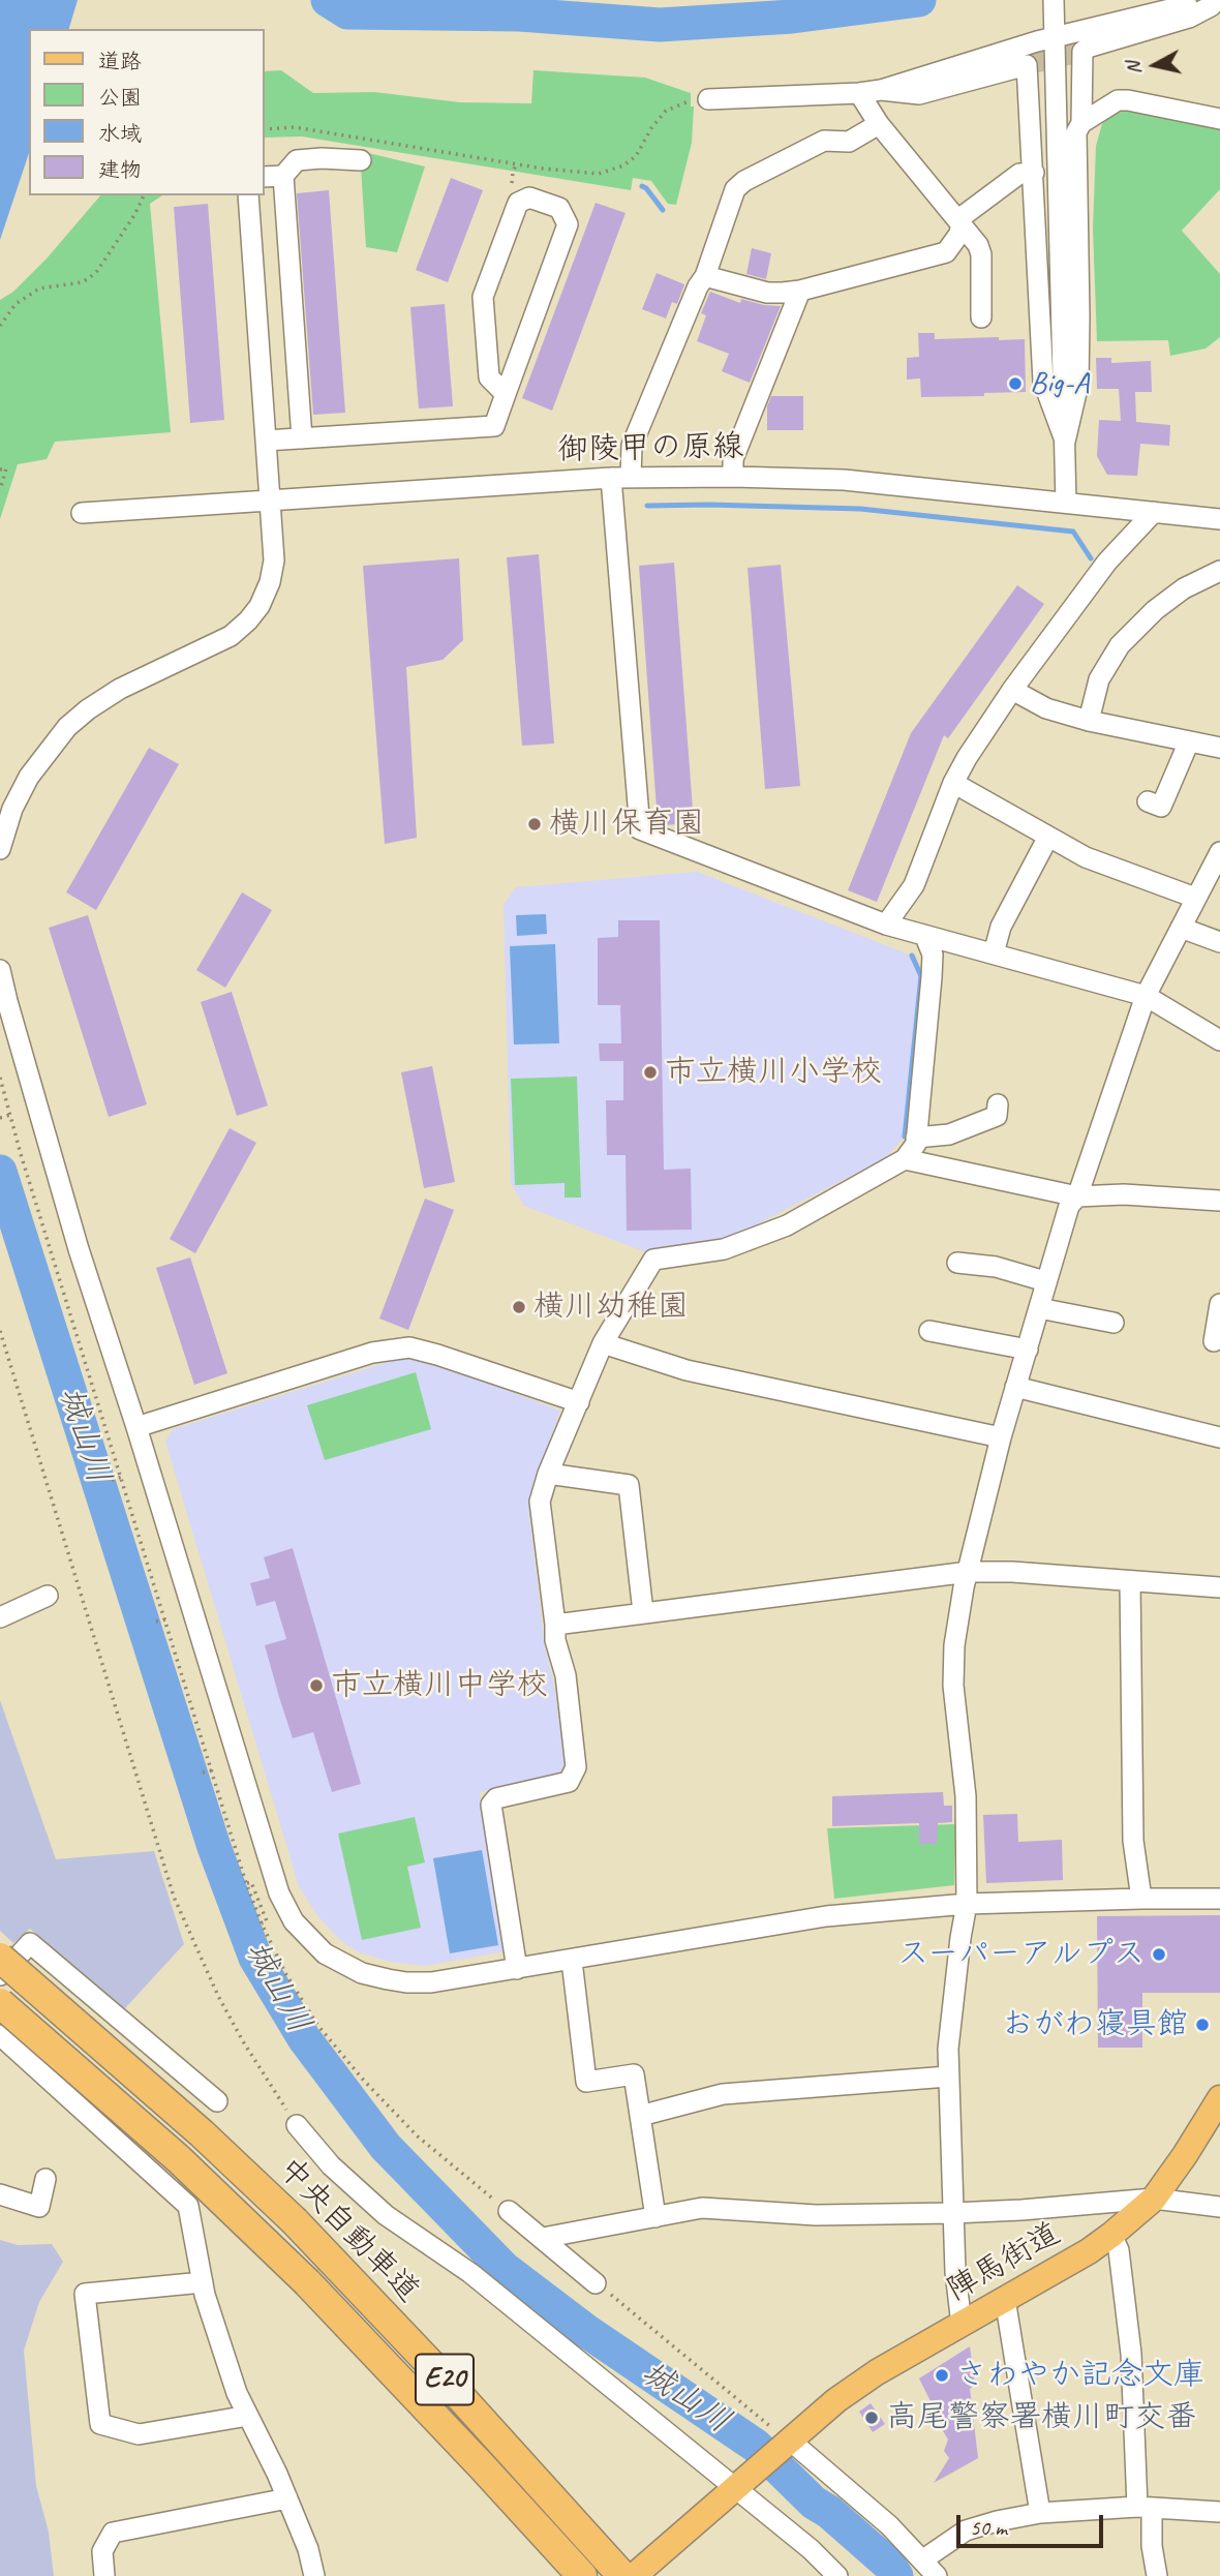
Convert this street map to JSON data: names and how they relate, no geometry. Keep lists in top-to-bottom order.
{
  "streets": {
    "highway": ["中央自動車道", "E20"],
    "main road": ["陣馬街道"],
    "street": ["御陵甲の原線"]
  },
  "water": ["城山川"],
  "places": [
    "Big-A",
    "横川保育園",
    "市立横川小学校",
    "横川幼稚園",
    "市立横川中学校",
    "スーパーアルプス",
    "おがわ寝具館",
    "さわやか記念文庫",
    "高尾警察署横川町交番"
  ],
  "legend": [
    "道路",
    "公園",
    "水域",
    "建物"
  ],
  "scale_bar": "50 m",
  "north": "left"
}
